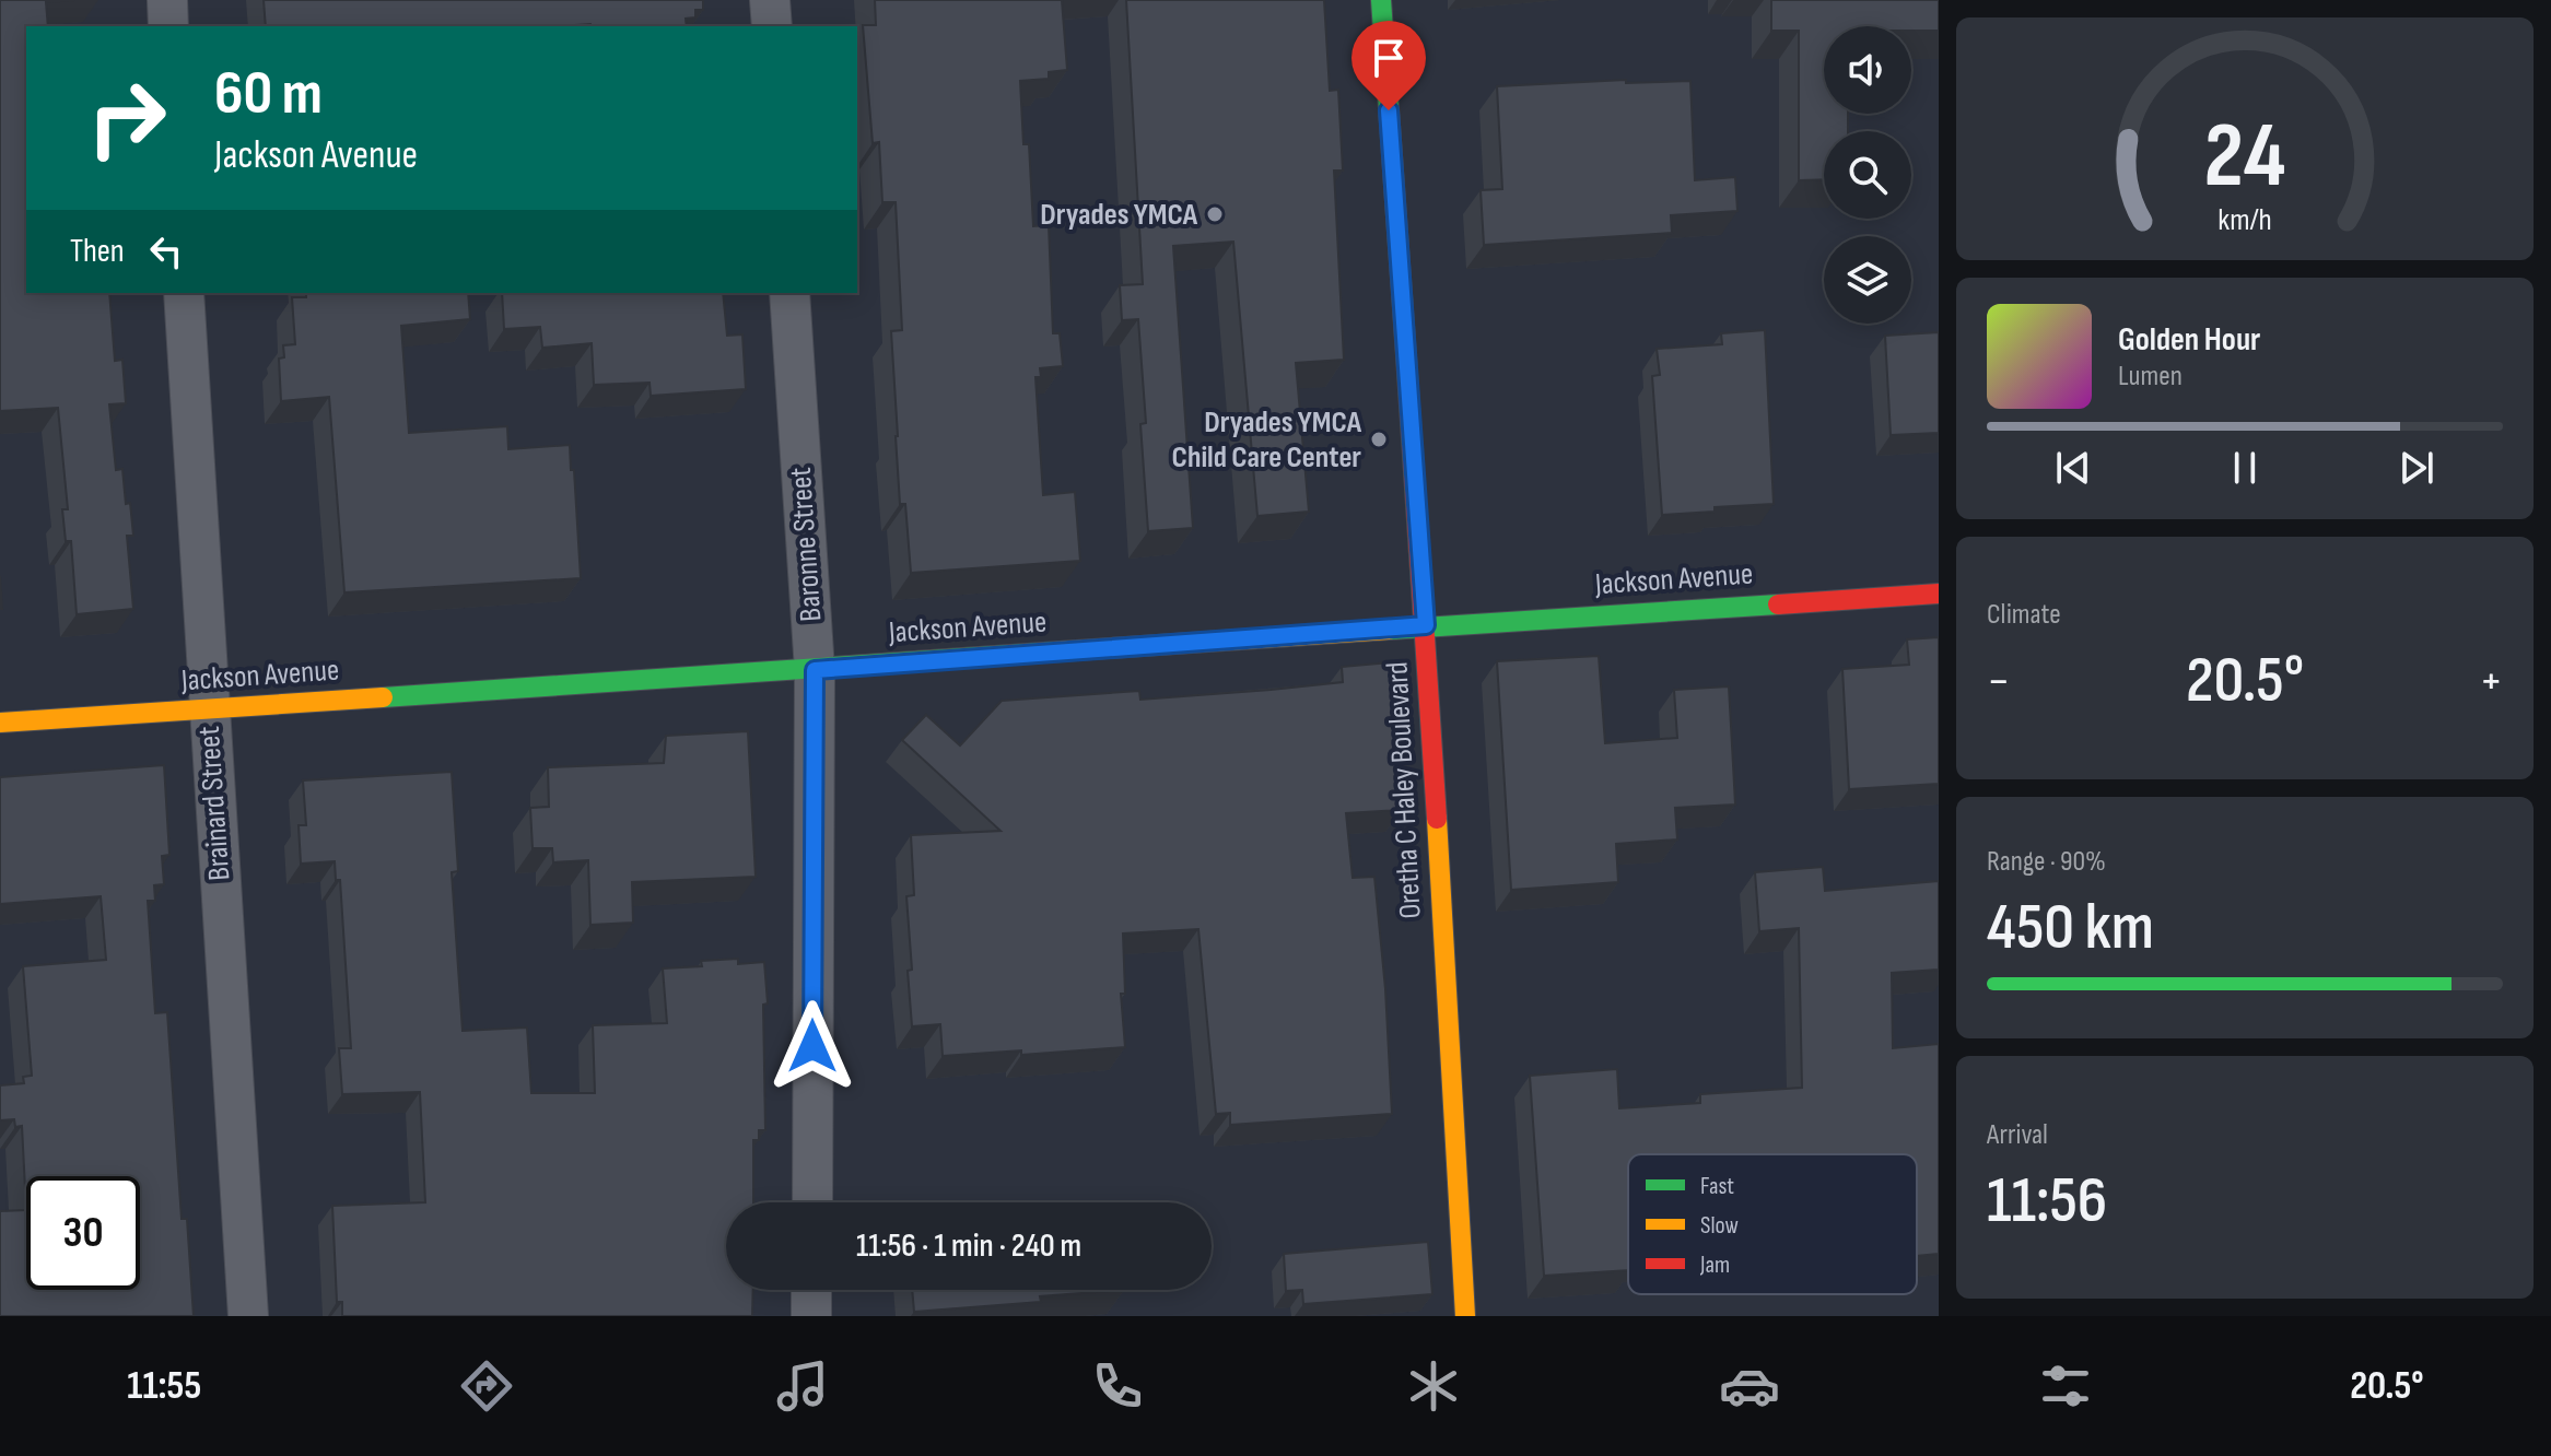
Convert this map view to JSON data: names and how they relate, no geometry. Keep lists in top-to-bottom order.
{
  "streets": {
    "street": [
      "Baronne Street",
      "Jackson Avenue",
      "Oretha C Haley Boulevard",
      "Brainard Street"
    ]
  },
  "crossings": [
    ["Baronne Street", "Jackson Avenue"],
    ["Jackson Avenue", "Oretha C Haley Boulevard"],
    ["Jackson Avenue", "Brainard Street"]
  ],
  "places": ["Dryades YMCA", "Dryades YMCA Child Care Center"],
  "legend": ["Fast", "Slow", "Jam"],
  "page": {
    "turn": ["60 m", "Jackson Avenue"],
    "then": "Then",
    "song": ["Golden Hour", "Lumen"],
    "tile": [
      "Climate",
      ["Range · 90%", "450 km"],
      ["Arrival", "11:56"]
    ],
    "heat": ["−", "20.5°", "+"],
    "limit": "30",
    "trip": "11:56 · 1 min · 240 m",
    "tabs": ["11:55", "20.5°"],
    "gauge": ["24", "km/h"]
  }
}
